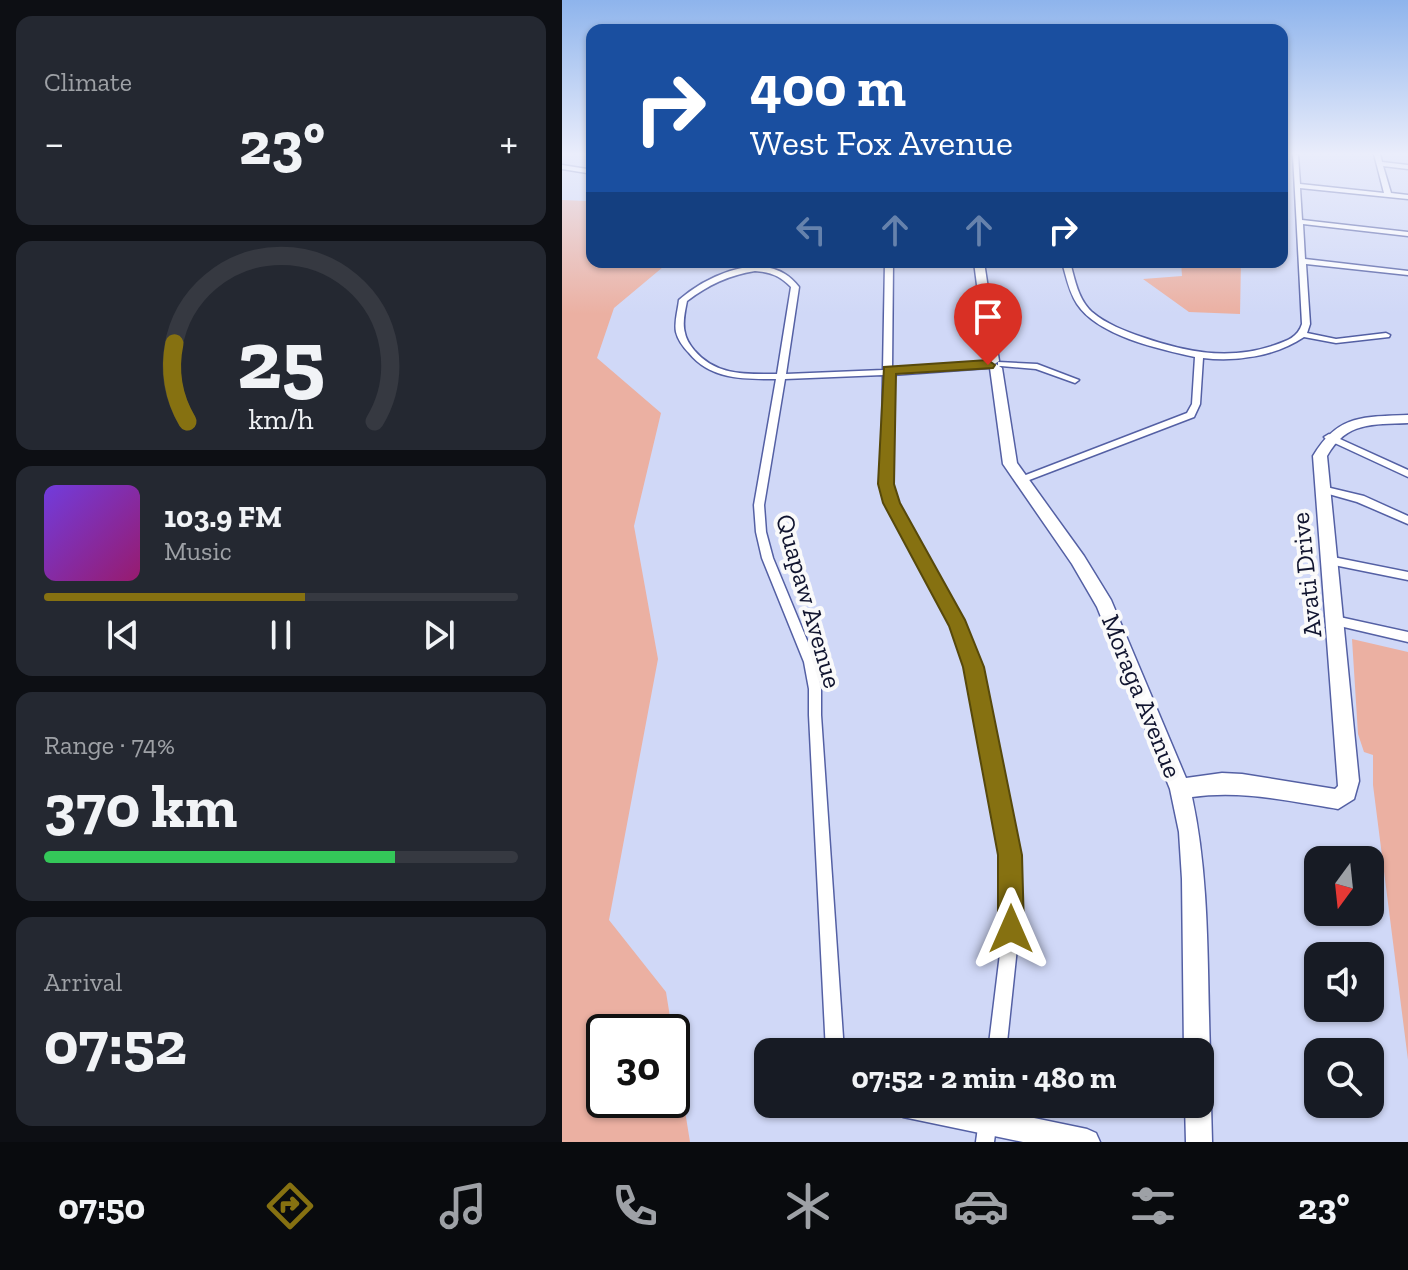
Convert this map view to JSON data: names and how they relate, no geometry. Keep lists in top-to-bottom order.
{
  "streets": {
    "main road": ["Avati Drive", "Moraga Avenue"],
    "street": ["Quapaw Avenue"]
  },
  "crossings": [
    ["Avati Drive", "Moraga Avenue"]
  ],
  "north": "bottom",
  "page": {
    "tile": [
      "Climate",
      ["Range · 74%", "370 km"],
      ["Arrival", "07:52"]
    ],
    "turn": ["400 m", "West Fox Avenue"],
    "heat": ["−", "23°", "+"],
    "song": ["103.9 FM", "Music"],
    "limit": "30",
    "trip": "07:52 · 2 min · 480 m",
    "tabs": ["07:50", "23°"],
    "gauge": ["25", "km/h"]
  }
}
